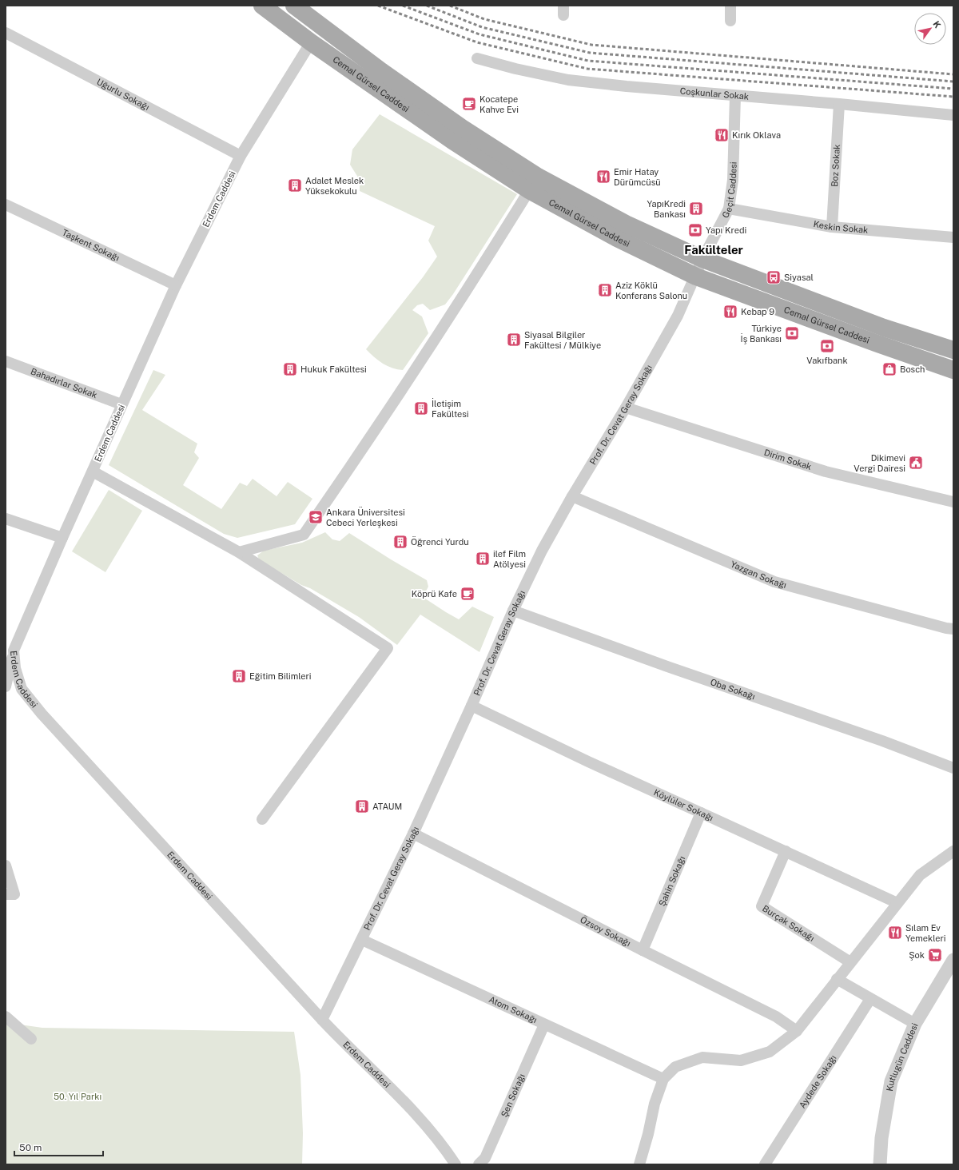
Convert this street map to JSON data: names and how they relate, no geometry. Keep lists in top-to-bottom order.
{
  "streets": {
    "main road": ["Cemal Gürsel Caddesi"],
    "street": [
      "Coşkunlar Sokak",
      "Uğurlu Sokağı",
      "Boz Sokak",
      "Geçit Caddesi",
      "Erdem Caddesi",
      "Keskin Sokak",
      "Taşkent Sokağı",
      "Bahadırlar Sokak",
      "Prof. Dr. Cevat Geray Sokağı",
      "Dirim Sokak",
      "Yazgan Sokağı",
      "Oba Sokağı",
      "Köylüler Sokağı",
      "Şahin Sokağı",
      "Burçak Sokağı",
      "Özsoy Sokağı",
      "Atom Sokağı",
      "Kutlugün Caddesi",
      "Aydede Sokağı",
      "Şen Sokağı"
    ]
  },
  "crossings": [
    ["Cemal Gürsel Caddesi", "Geçit Caddesi"],
    ["Cemal Gürsel Caddesi", "Erdem Caddesi"],
    ["Cemal Gürsel Caddesi", "Prof. Dr. Cevat Geray Sokağı"],
    ["Coşkunlar Sokak", "Boz Sokak"],
    ["Coşkunlar Sokak", "Geçit Caddesi"],
    ["Uğurlu Sokağı", "Erdem Caddesi"],
    ["Boz Sokak", "Keskin Sokak"],
    ["Geçit Caddesi", "Keskin Sokak"],
    ["Geçit Caddesi", "Prof. Dr. Cevat Geray Sokağı"],
    ["Erdem Caddesi", "Taşkent Sokağı"],
    ["Erdem Caddesi", "Bahadırlar Sokak"],
    ["Erdem Caddesi", "Prof. Dr. Cevat Geray Sokağı"],
    ["Prof. Dr. Cevat Geray Sokağı", "Dirim Sokak"],
    ["Prof. Dr. Cevat Geray Sokağı", "Yazgan Sokağı"],
    ["Prof. Dr. Cevat Geray Sokağı", "Oba Sokağı"],
    ["Prof. Dr. Cevat Geray Sokağı", "Köylüler Sokağı"],
    ["Prof. Dr. Cevat Geray Sokağı", "Özsoy Sokağı"],
    ["Prof. Dr. Cevat Geray Sokağı", "Atom Sokağı"],
    ["Köylüler Sokağı", "Şahin Sokağı"],
    ["Köylüler Sokağı", "Burçak Sokağı"],
    ["Şahin Sokağı", "Özsoy Sokağı"],
    ["Atom Sokağı", "Şen Sokağı"]
  ],
  "districts": ["Fakülteler"],
  "parks": ["50. Yıl Parkı"],
  "places": {
    "cafe": ["Kocatepe Kahve Evi", "Köprü Kafe"],
    "restaurant": [
      "Kırık Oklava",
      "Emir Hatay Dürümcüsü",
      "Kebap 9",
      "Sılam Ev Yemekleri"
    ],
    "building": [
      "Adalet Meslek Yüksekokulu",
      "YapıKredi Bankası",
      "Aziz Köklü Konferans Salonu",
      "Siyasal Bilgiler Fakültesi / Mülkiye",
      "Hukuk Fakültesi",
      "İletişim Fakültesi",
      "Öğrenci Yurdu",
      "ilef Film Atölyesi",
      "Eğitim Bilimleri",
      "ATAUM"
    ],
    "bank": ["Yapı Kredi", "Türkiye İş Bankası", "Vakıfbank"],
    "bus stop": ["Siyasal"],
    "shop": ["Bosch"],
    "public building": ["Dikimevi Vergi Dairesi"],
    "school or university": ["Ankara Üniversitesi Cebeci Yerleşkesi"],
    "supermarket": ["Şok"]
  },
  "scale_bar": "50 m",
  "north": "top right"
}
